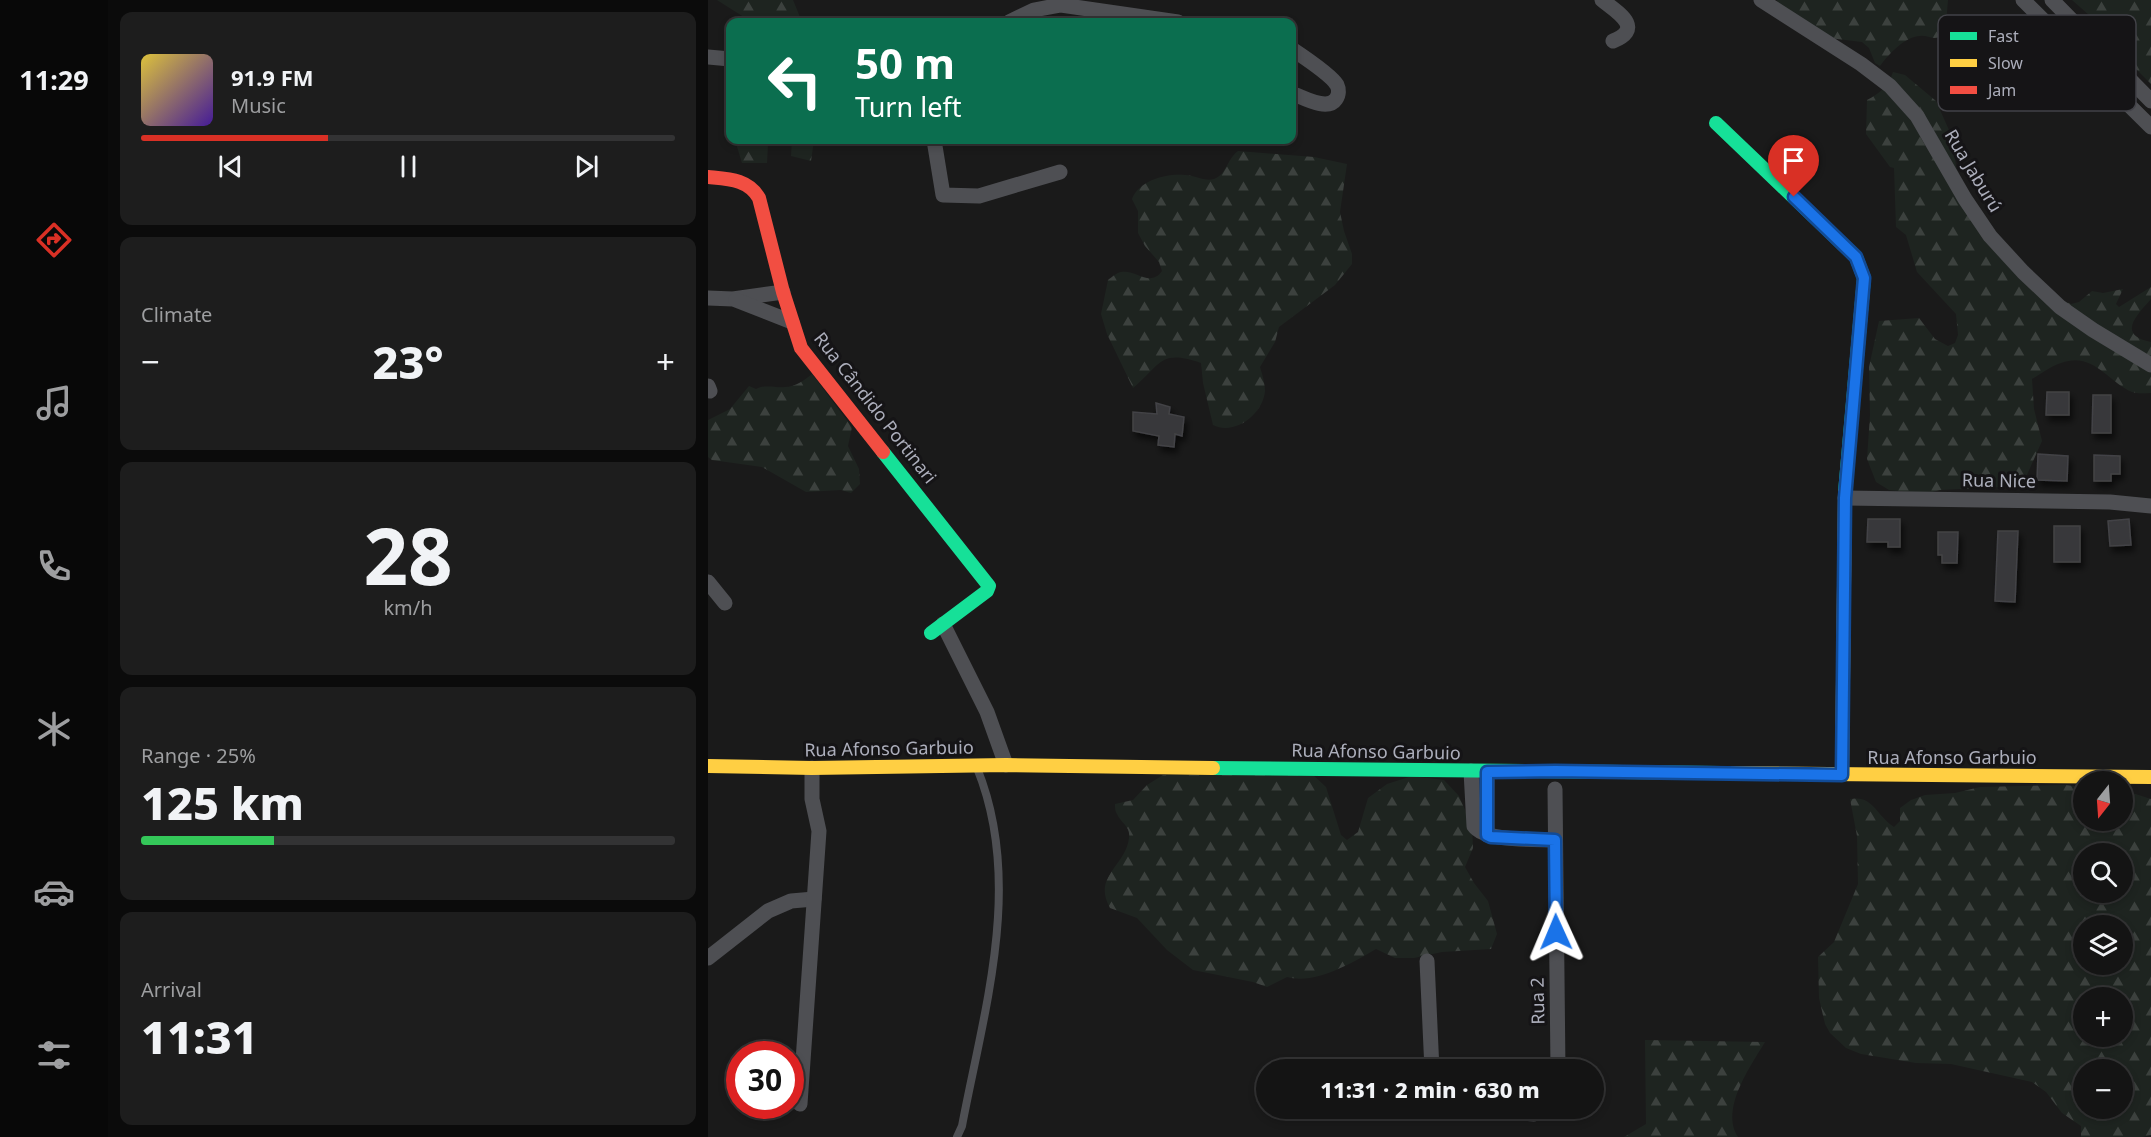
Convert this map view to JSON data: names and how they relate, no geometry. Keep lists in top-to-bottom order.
{
  "streets": {
    "street": [
      "Rua Jaburú",
      "Rua Cândido Portinari",
      "Rua Nice",
      "Rua Afonso Garbuio",
      "Rua 2"
    ]
  },
  "crossings": [
    ["Rua Cândido Portinari", "Rua Afonso Garbuio"]
  ],
  "legend": ["Fast", "Slow", "Jam"],
  "north": "bottom",
  "page": {
    "tabs": "11:29",
    "turn": ["50 m", "Turn left"],
    "song": ["91.9 FM", "Music"],
    "tile": [
      "Climate",
      ["28", "km/h"],
      ["Range · 25%", "125 km"],
      ["Arrival", "11:31"]
    ],
    "heat": ["−", "23°", "+"],
    "map_buttons": ["+", "−"],
    "limit": "30",
    "trip": "11:31 · 2 min · 630 m"
  }
}
